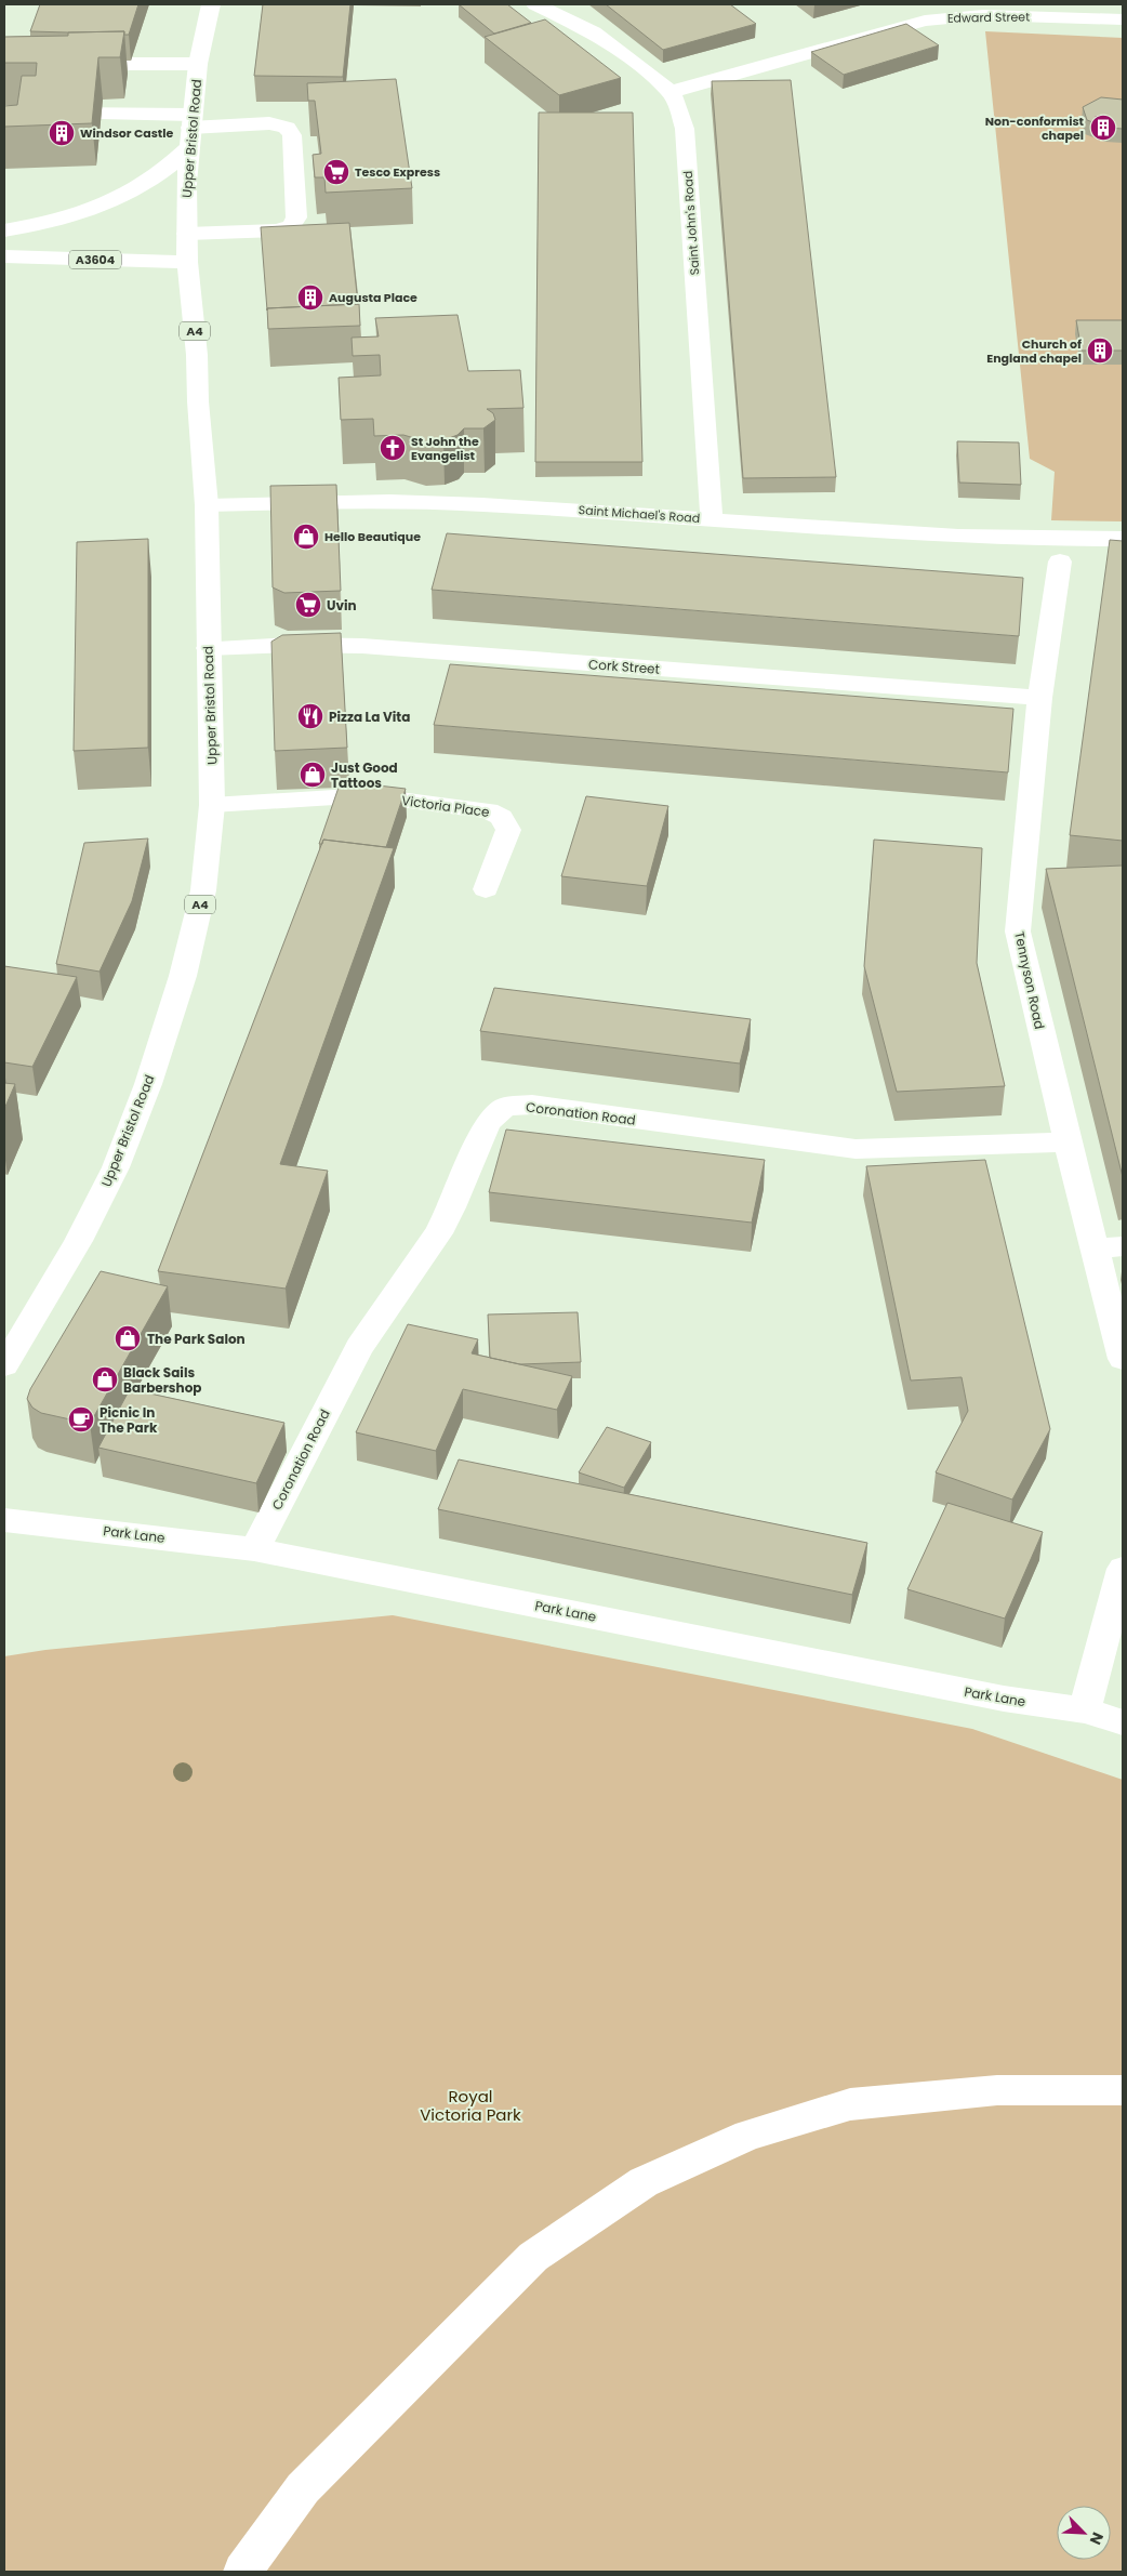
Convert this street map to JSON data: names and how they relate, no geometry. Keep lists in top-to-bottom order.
{
  "streets": {
    "street": [
      "Edward Street",
      "Upper Bristol Road",
      "Saint John's Road",
      "A3604",
      "A4",
      "Saint Michael's Road",
      "Cork Street",
      "Victoria Place",
      "Tennyson Road",
      "Coronation Road",
      "Park Lane"
    ]
  },
  "crossings": [
    ["Edward Street", "Saint John's Road"],
    ["Upper Bristol Road", "A3604"],
    ["Upper Bristol Road", "Saint Michael's Road"],
    ["Upper Bristol Road", "Cork Street"],
    ["Upper Bristol Road", "Victoria Place"],
    ["Saint John's Road", "Saint Michael's Road"],
    ["Saint Michael's Road", "Tennyson Road"],
    ["Cork Street", "Tennyson Road"],
    ["Tennyson Road", "Coronation Road"],
    ["Coronation Road", "Park Lane"]
  ],
  "parks": ["Royal Victoria Park"],
  "places": {
    "building": [
      "Non-conformist chapel",
      "Windsor Castle",
      "Augusta Place",
      "Church of England chapel"
    ],
    "supermarket": ["Tesco Express", "Uvin"],
    "church": ["St John the Evangelist"],
    "shop": [
      "Hello Beautique",
      "Just Good Tattoos",
      "The Park Salon",
      "Black Sails Barbershop"
    ],
    "restaurant": ["Pizza La Vita"],
    "cafe": ["Picnic In The Park"]
  },
  "north": "bottom right"
}
